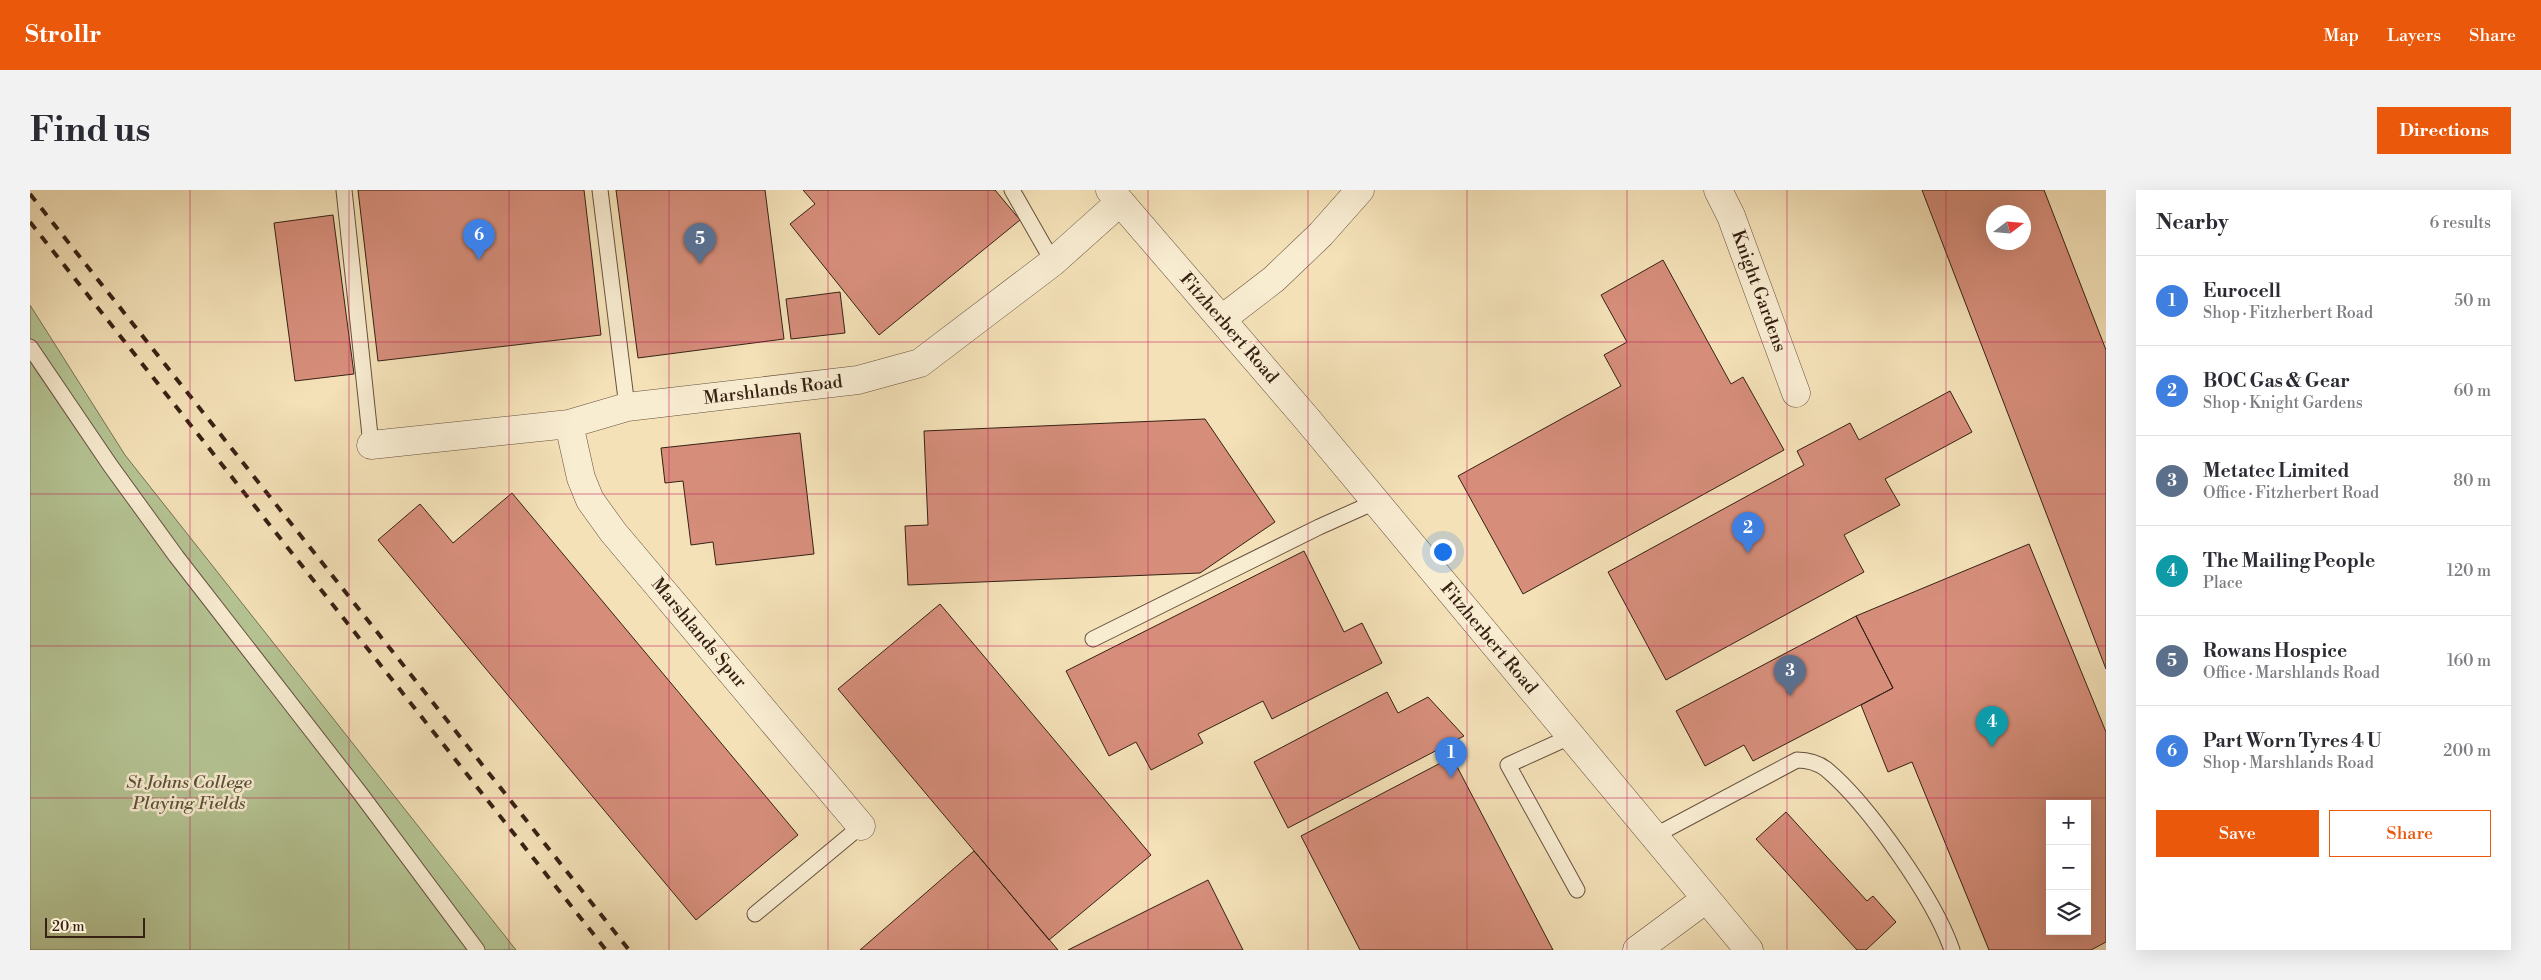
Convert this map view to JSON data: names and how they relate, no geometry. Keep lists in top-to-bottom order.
{
  "streets": {
    "street": [
      "Knight Gardens",
      "Fitzherbert Road",
      "Marshlands Road",
      "Marshlands Spur"
    ]
  },
  "crossings": [
    ["Fitzherbert Road", "Marshlands Road"],
    ["Marshlands Road", "Marshlands Spur"]
  ],
  "parks": ["St Johns College Playing Fields"],
  "scale_bar": "20 m",
  "north": "right",
  "page": {
    "header": "Strollr",
    "nav": ["Map", "Layers", "Share"],
    "buttons": [
      "Directions",
      ["Save", "Share"]
    ],
    "title": "Find us",
    "heading": ["Nearby", "6 results"],
    "pins": [
      "6",
      "5",
      "2",
      "3",
      "4",
      "1"
    ],
    "list": [
      {
        "mark": "1",
        "name": "Eurocell",
        "note": "Shop · Fitzherbert Road",
        "value": "50 m"
      },
      {
        "mark": "2",
        "name": "BOC Gas & Gear",
        "note": "Shop · Knight Gardens",
        "value": "60 m"
      },
      {
        "mark": "3",
        "name": "Metatec Limited",
        "note": "Office · Fitzherbert Road",
        "value": "80 m"
      },
      {
        "mark": "4",
        "name": "The Mailing People",
        "note": "Place",
        "value": "120 m"
      },
      {
        "mark": "5",
        "name": "Rowans Hospice",
        "note": "Office · Marshlands Road",
        "value": "160 m"
      },
      {
        "mark": "6",
        "name": "Part Worn Tyres 4 U",
        "note": "Shop · Marshlands Road",
        "value": "200 m"
      }
    ],
    "map_buttons": ["+", "−"],
    "scale": "20 m"
  }
}
